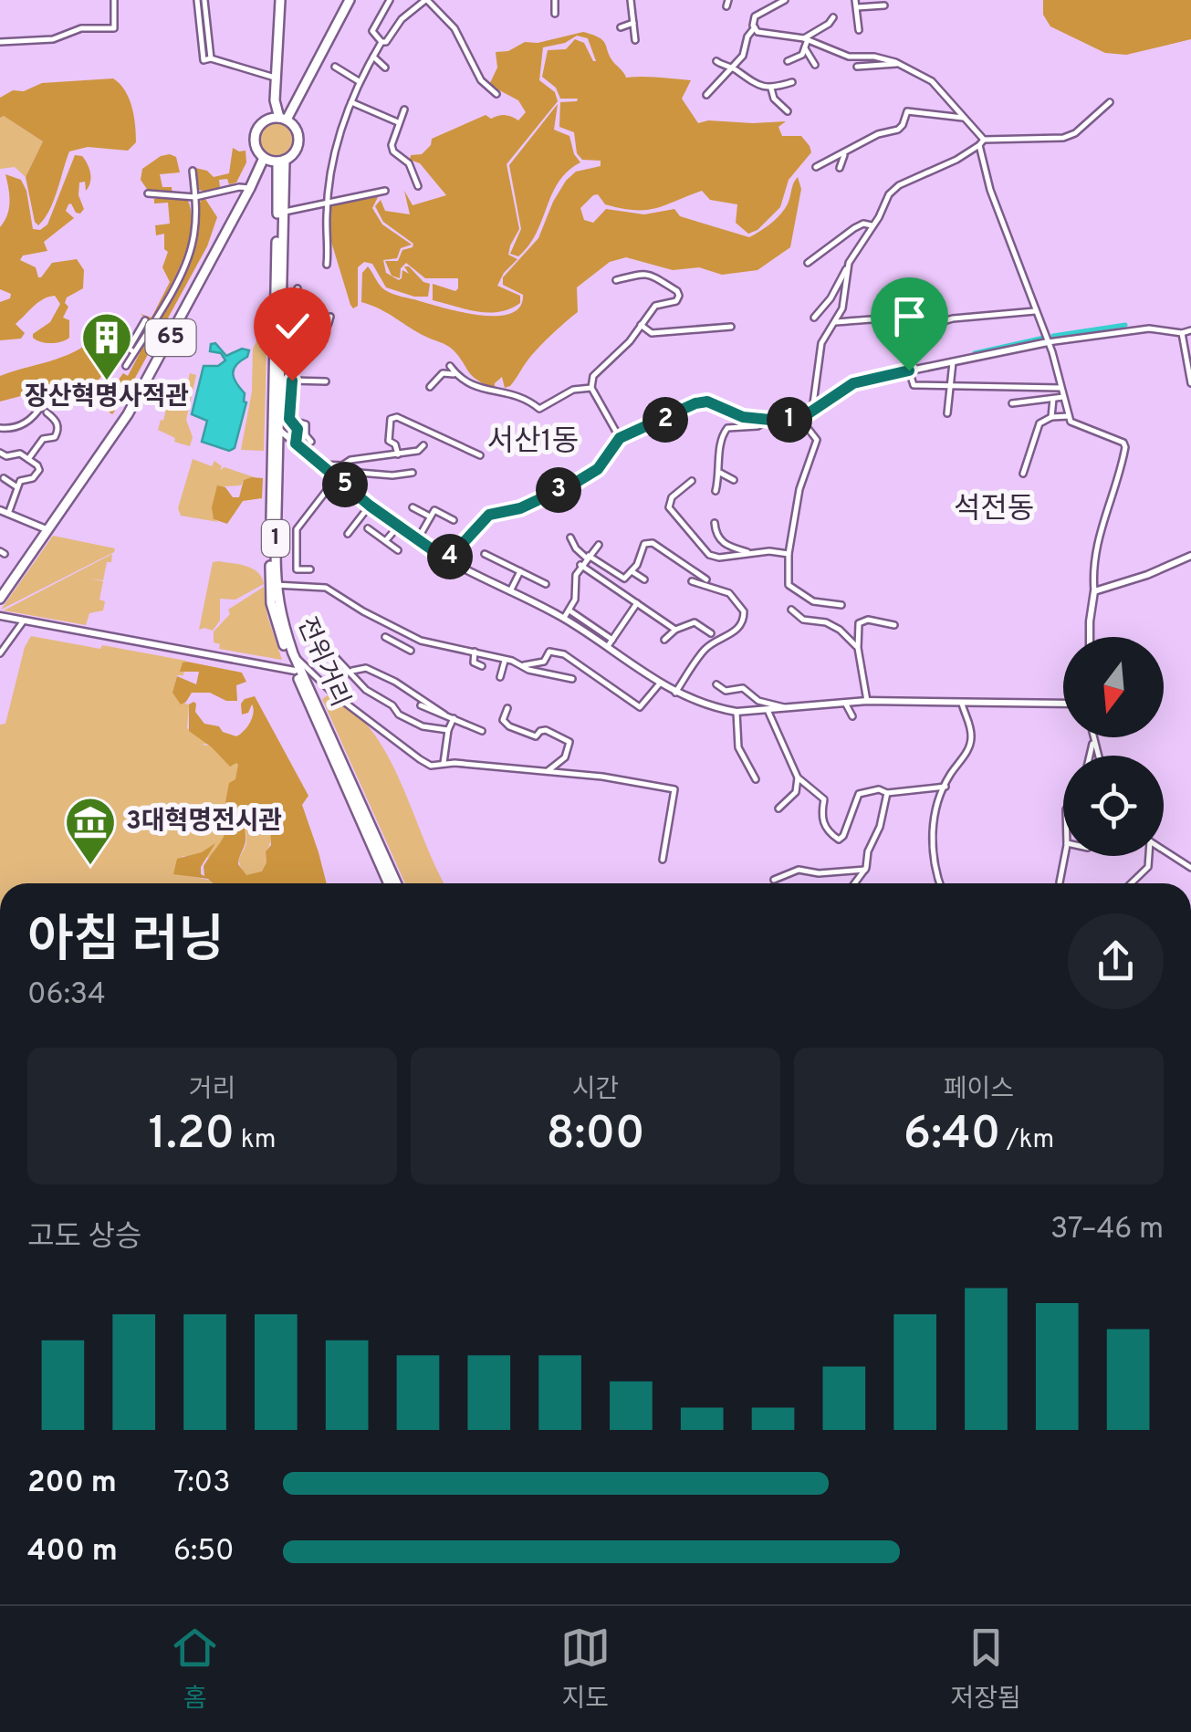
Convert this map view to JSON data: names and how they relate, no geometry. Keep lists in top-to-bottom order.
{
  "streets": {
    "main road": ["65", "1", "전위거리"]
  },
  "crossings": [
    ["65", "전위거리"]
  ],
  "districts": ["서산1동", "석전동"],
  "places": {
    "building": ["장산혁명사적관"],
    "museum": ["3대혁명전시관"]
  },
  "north": "bottom",
  "page": {
    "pins": [
      "1",
      "2",
      "5",
      "3",
      "4"
    ],
    "heading": ["아침 러닝", "06:34"],
    "stats": [
      ["거리", "1.20 km"],
      ["시간", "8:00"],
      ["페이스", "6:40 /km"]
    ],
    "chart": ["고도 상승", "37–46 m"],
    "list": [
      {
        "name": "200 m",
        "note": "7:03"
      },
      {
        "name": "400 m",
        "note": "6:50"
      }
    ],
    "tabs": ["홈", "지도", "저장됨"]
  }
}
